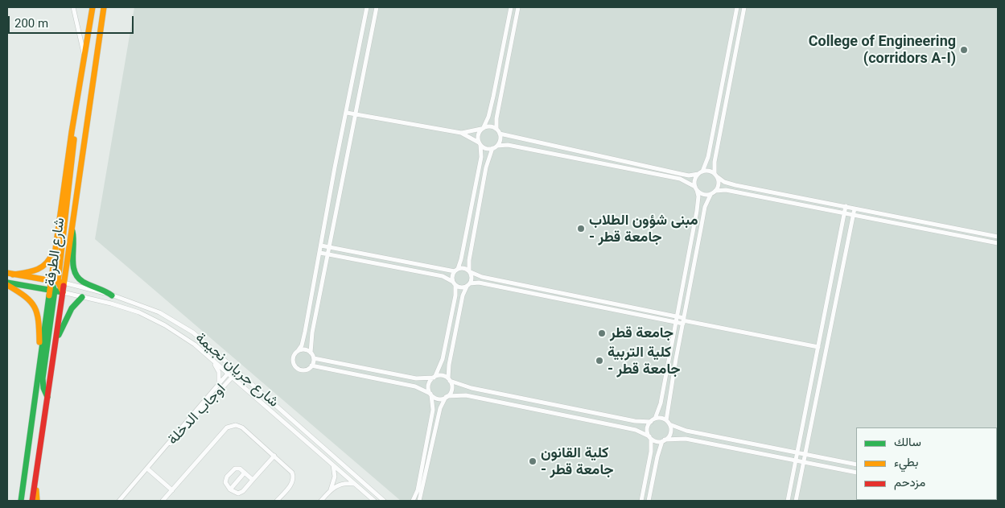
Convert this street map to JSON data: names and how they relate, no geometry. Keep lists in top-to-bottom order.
{
  "streets": {
    "main road": ["شارع الطرفة"],
    "street": ["شارع جريان نجيمة", "اوجاب الدخلة"]
  },
  "crossings": [
    ["شارع الطرفة", "شارع جريان نجيمة"],
    ["شارع جريان نجيمة", "اوجاب الدخلة"]
  ],
  "places": [
    "College of Engineering (corridors A-I)",
    "مبنى شؤون الطلاب - جامعة قطر",
    "جامعة قطر",
    "كلية التربية - جامعة قطر",
    "كلية القانون - جامعة قطر"
  ],
  "legend": ["سالك", "بطيء", "مزدحم"],
  "scale_bar": "200 m"
}
